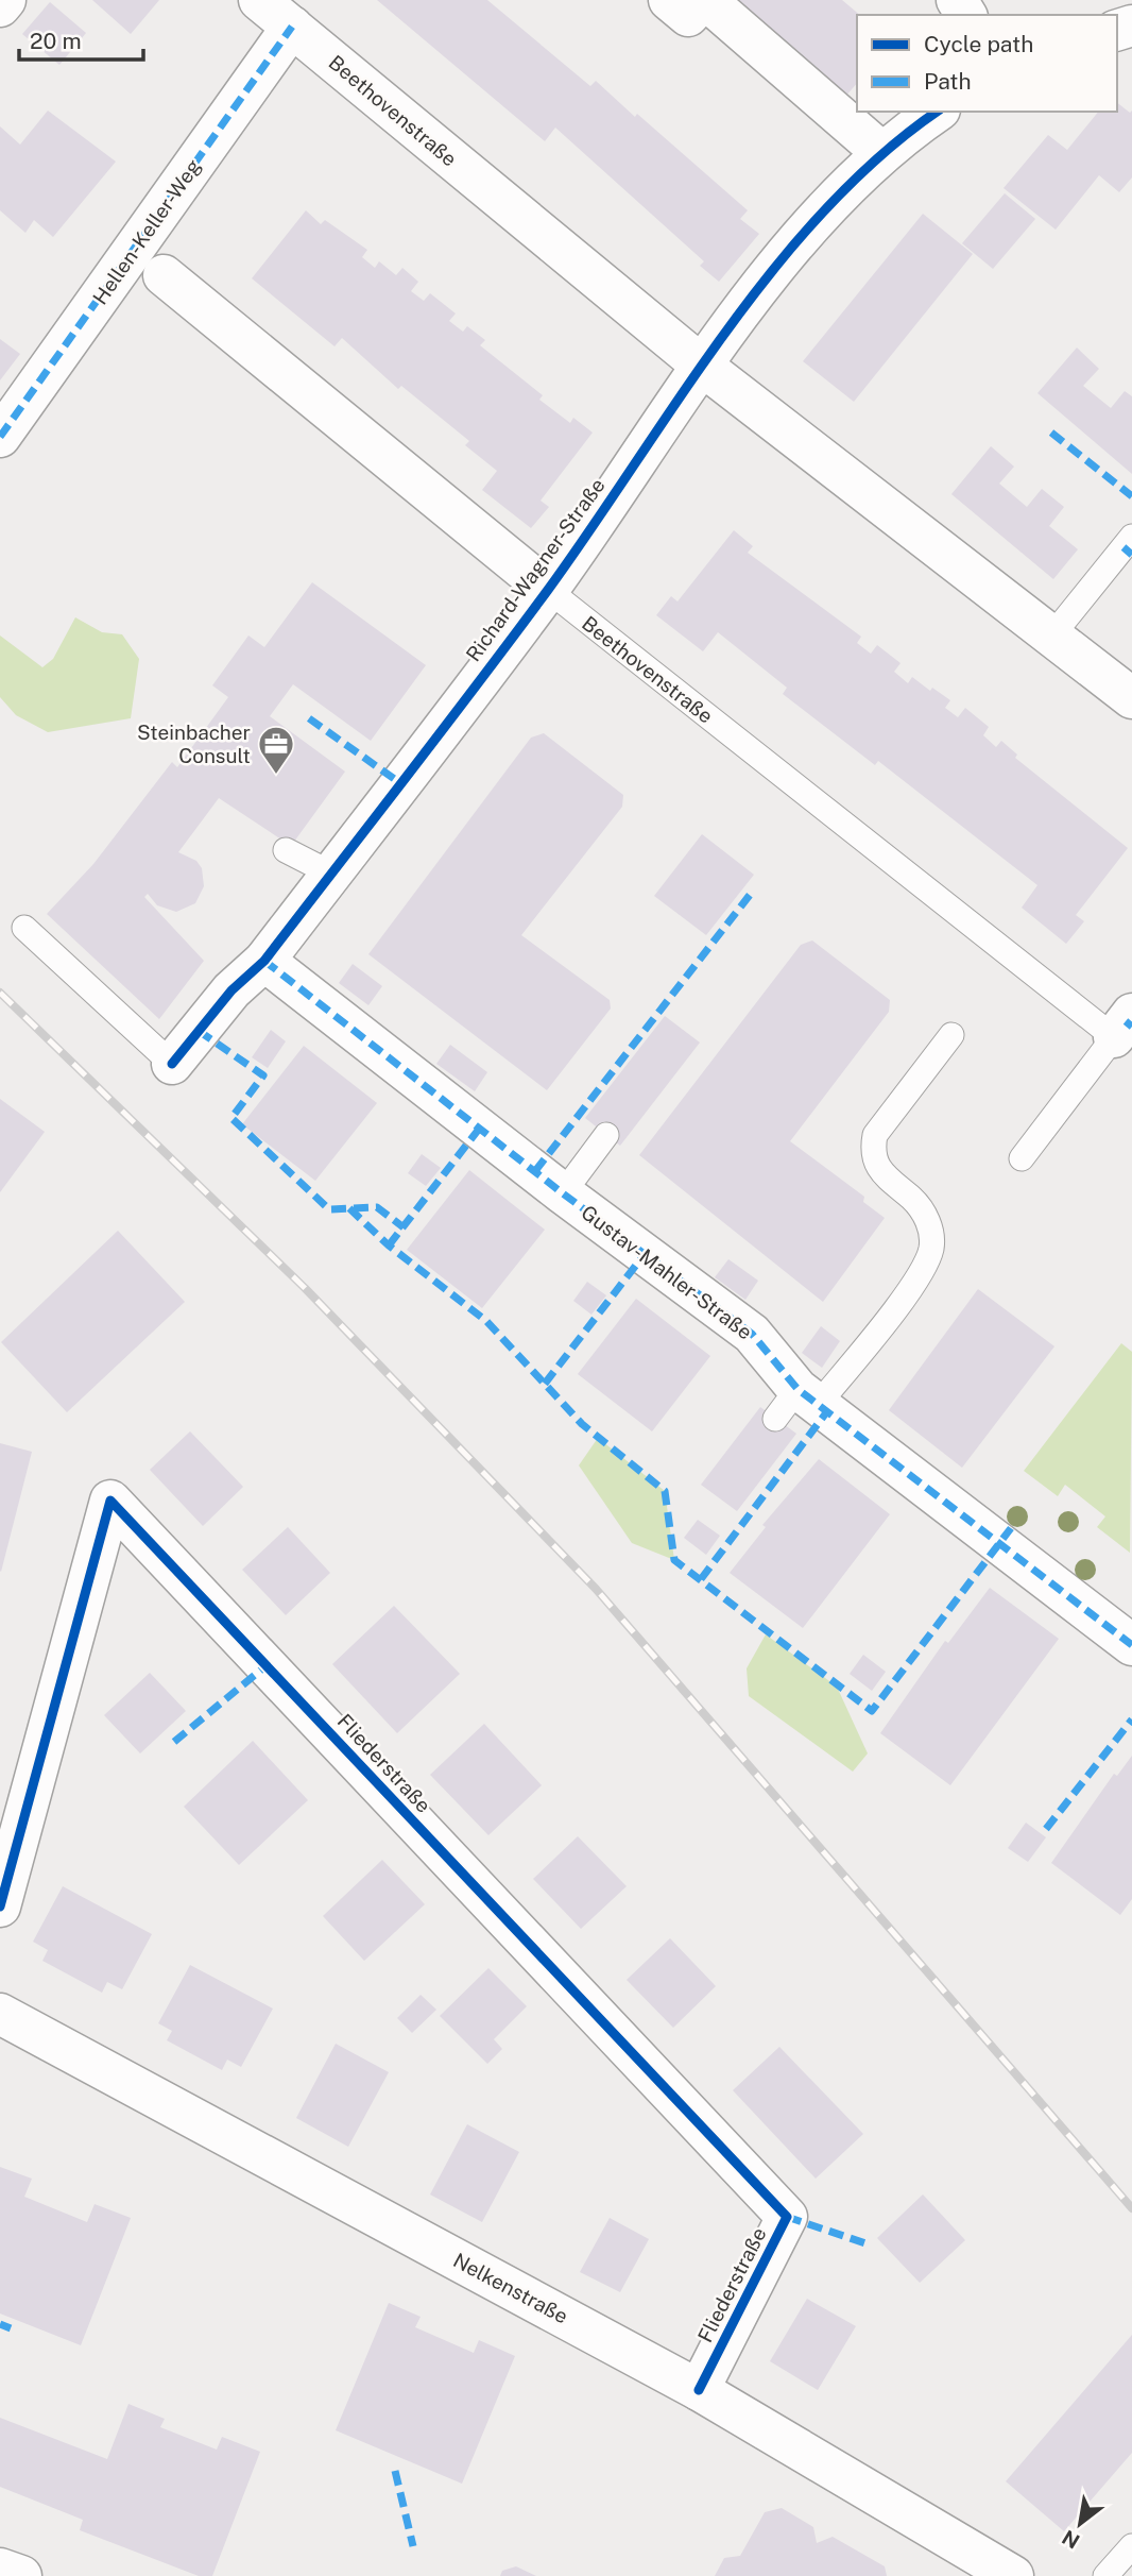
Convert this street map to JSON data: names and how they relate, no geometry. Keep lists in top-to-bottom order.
{
  "streets": {
    "street": [
      "Beethovenstraße",
      "Hellen-Keller-Weg",
      "Richard-Wagner-Straße",
      "Gustav-Mahler-Straße",
      "Fliederstraße",
      "Nelkenstraße"
    ]
  },
  "crossings": [
    ["Beethovenstraße", "Hellen-Keller-Weg"],
    ["Beethovenstraße", "Richard-Wagner-Straße"],
    ["Richard-Wagner-Straße", "Gustav-Mahler-Straße"],
    ["Fliederstraße", "Nelkenstraße"]
  ],
  "places": {
    "office": ["Steinbacher Consult"]
  },
  "legend": ["Cycle path", "Path"],
  "scale_bar": "20 m",
  "north": "bottom left"
}
